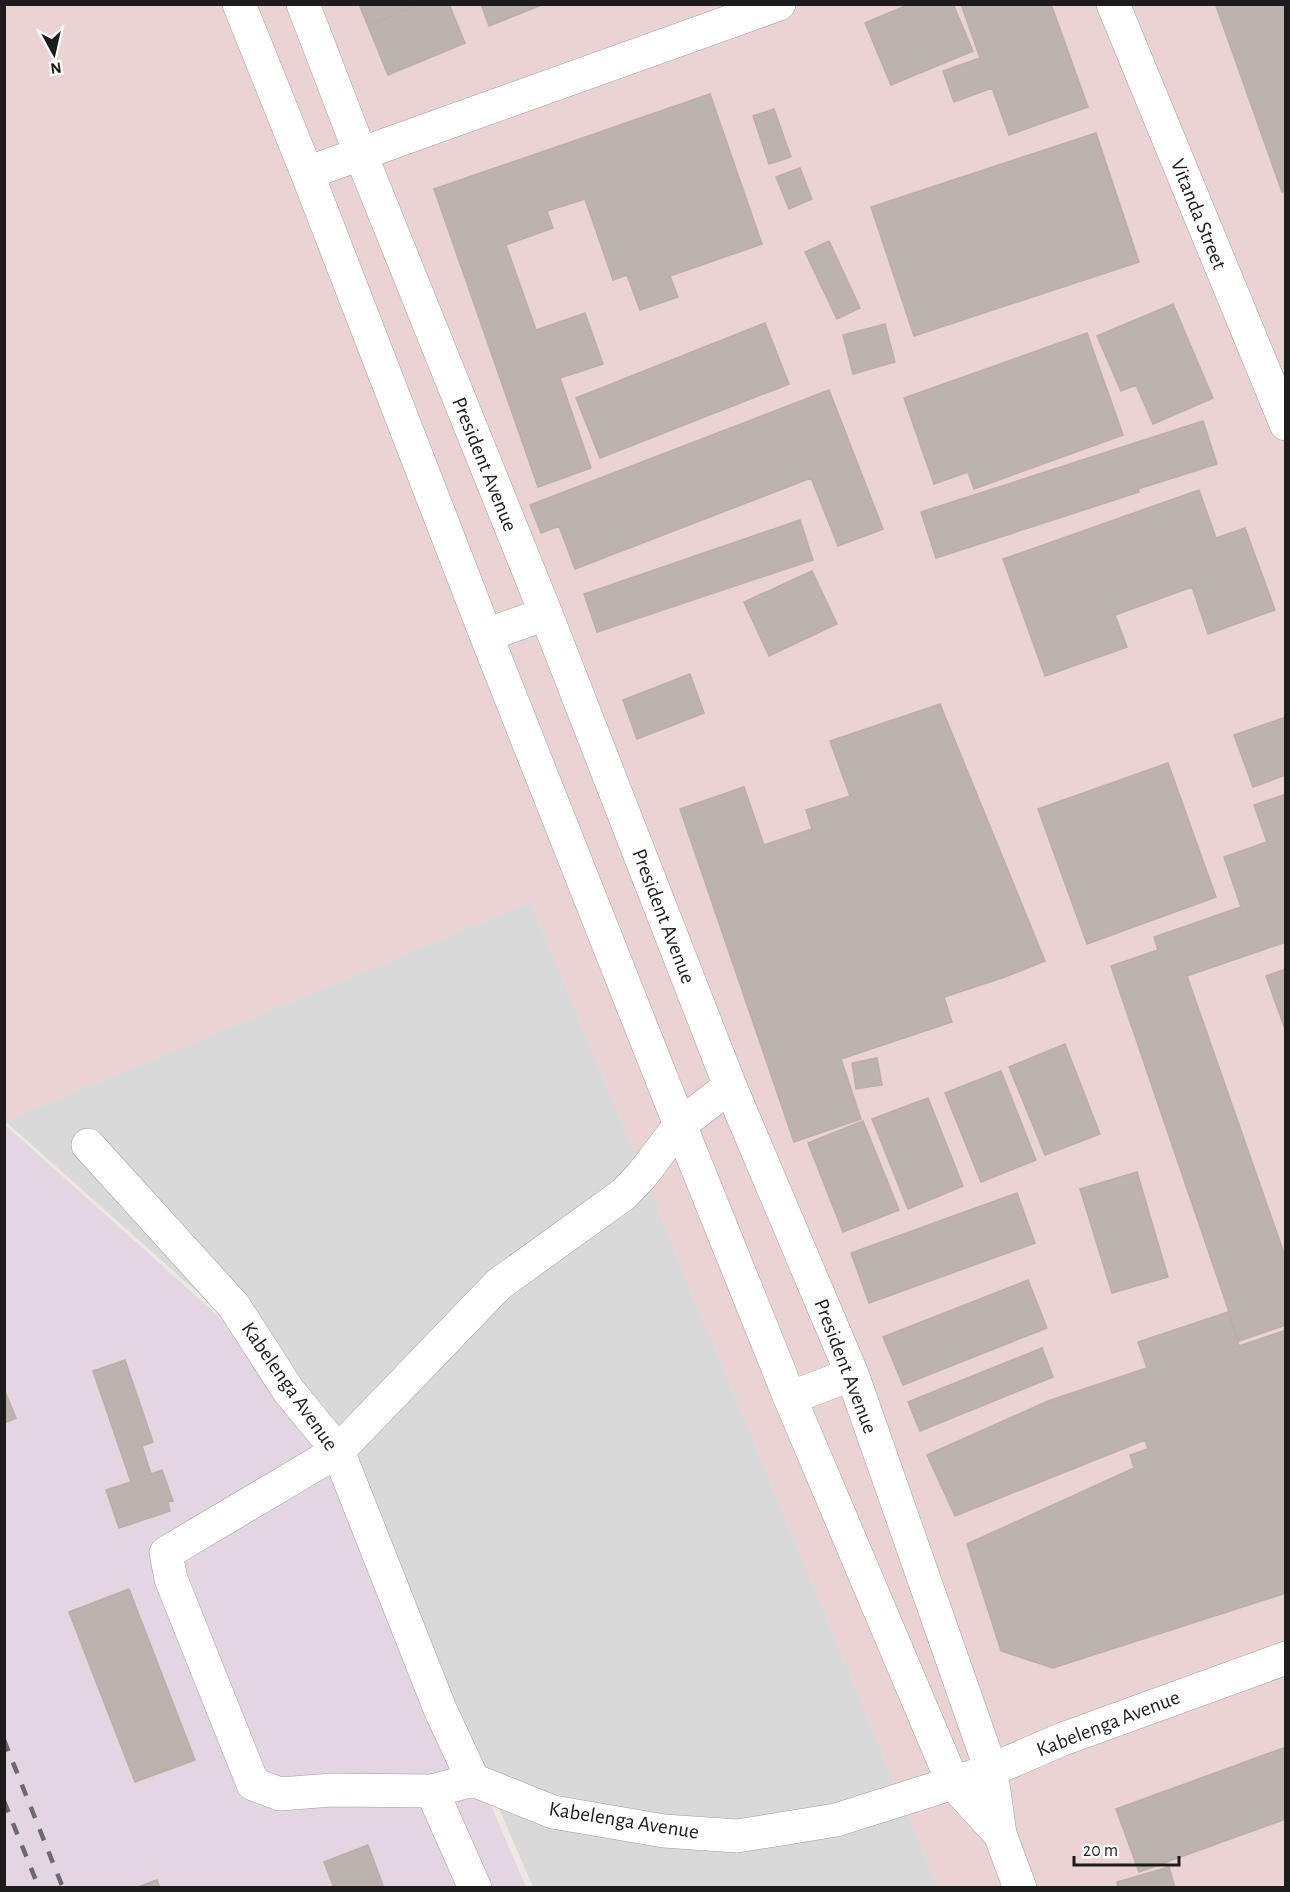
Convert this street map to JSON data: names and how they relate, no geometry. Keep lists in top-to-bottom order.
{
  "streets": {
    "street": ["Vitanda Street", "President Avenue", "Kabelenga Avenue"]
  },
  "crossings": [
    ["President Avenue", "Kabelenga Avenue"]
  ],
  "scale_bar": "20 m",
  "north": "bottom"
}
